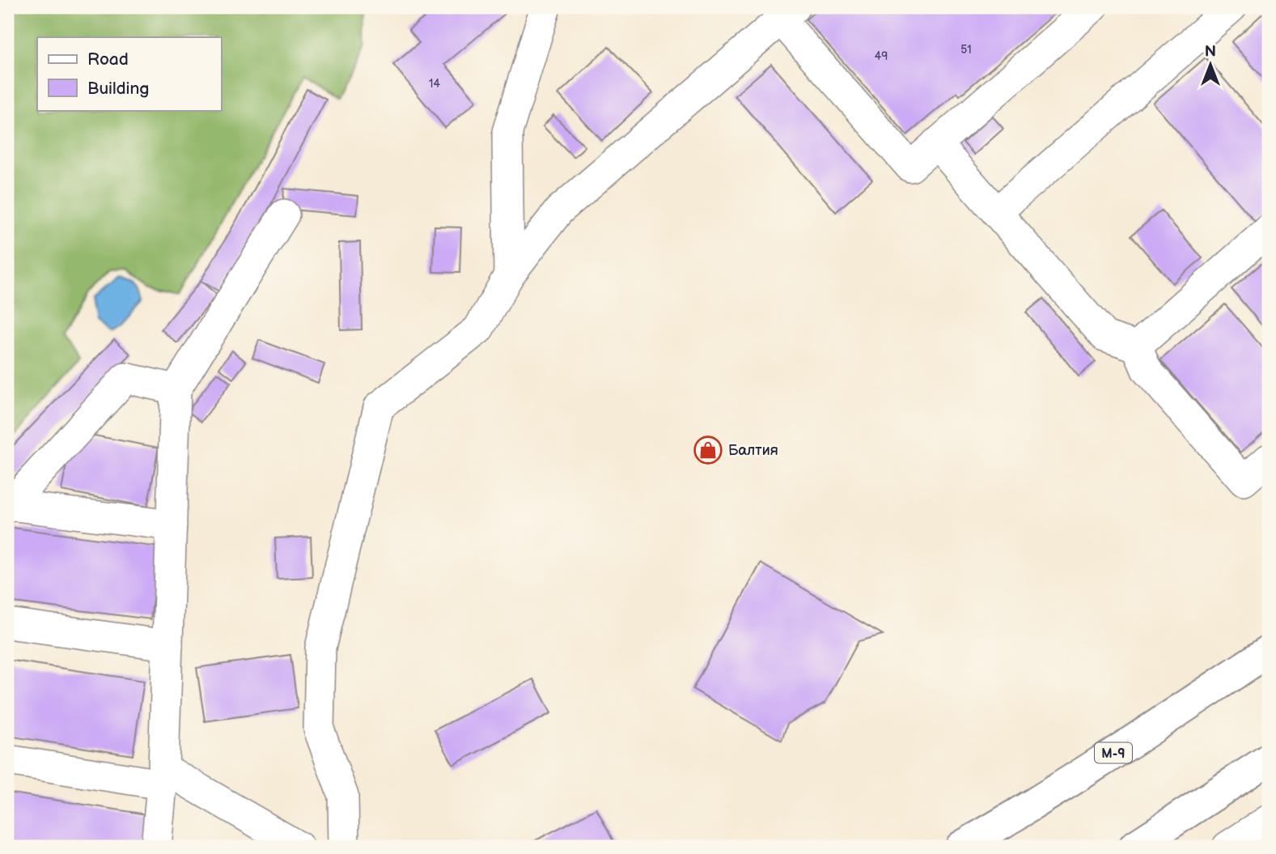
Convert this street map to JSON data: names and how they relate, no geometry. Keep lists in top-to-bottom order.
{
  "streets": {
    "highway": ["М-9"]
  },
  "places": {
    "shop": ["Балтия"]
  },
  "house_numbers": ["51", "49", "14"],
  "legend": ["Road", "Building"],
  "north": "top"
}
